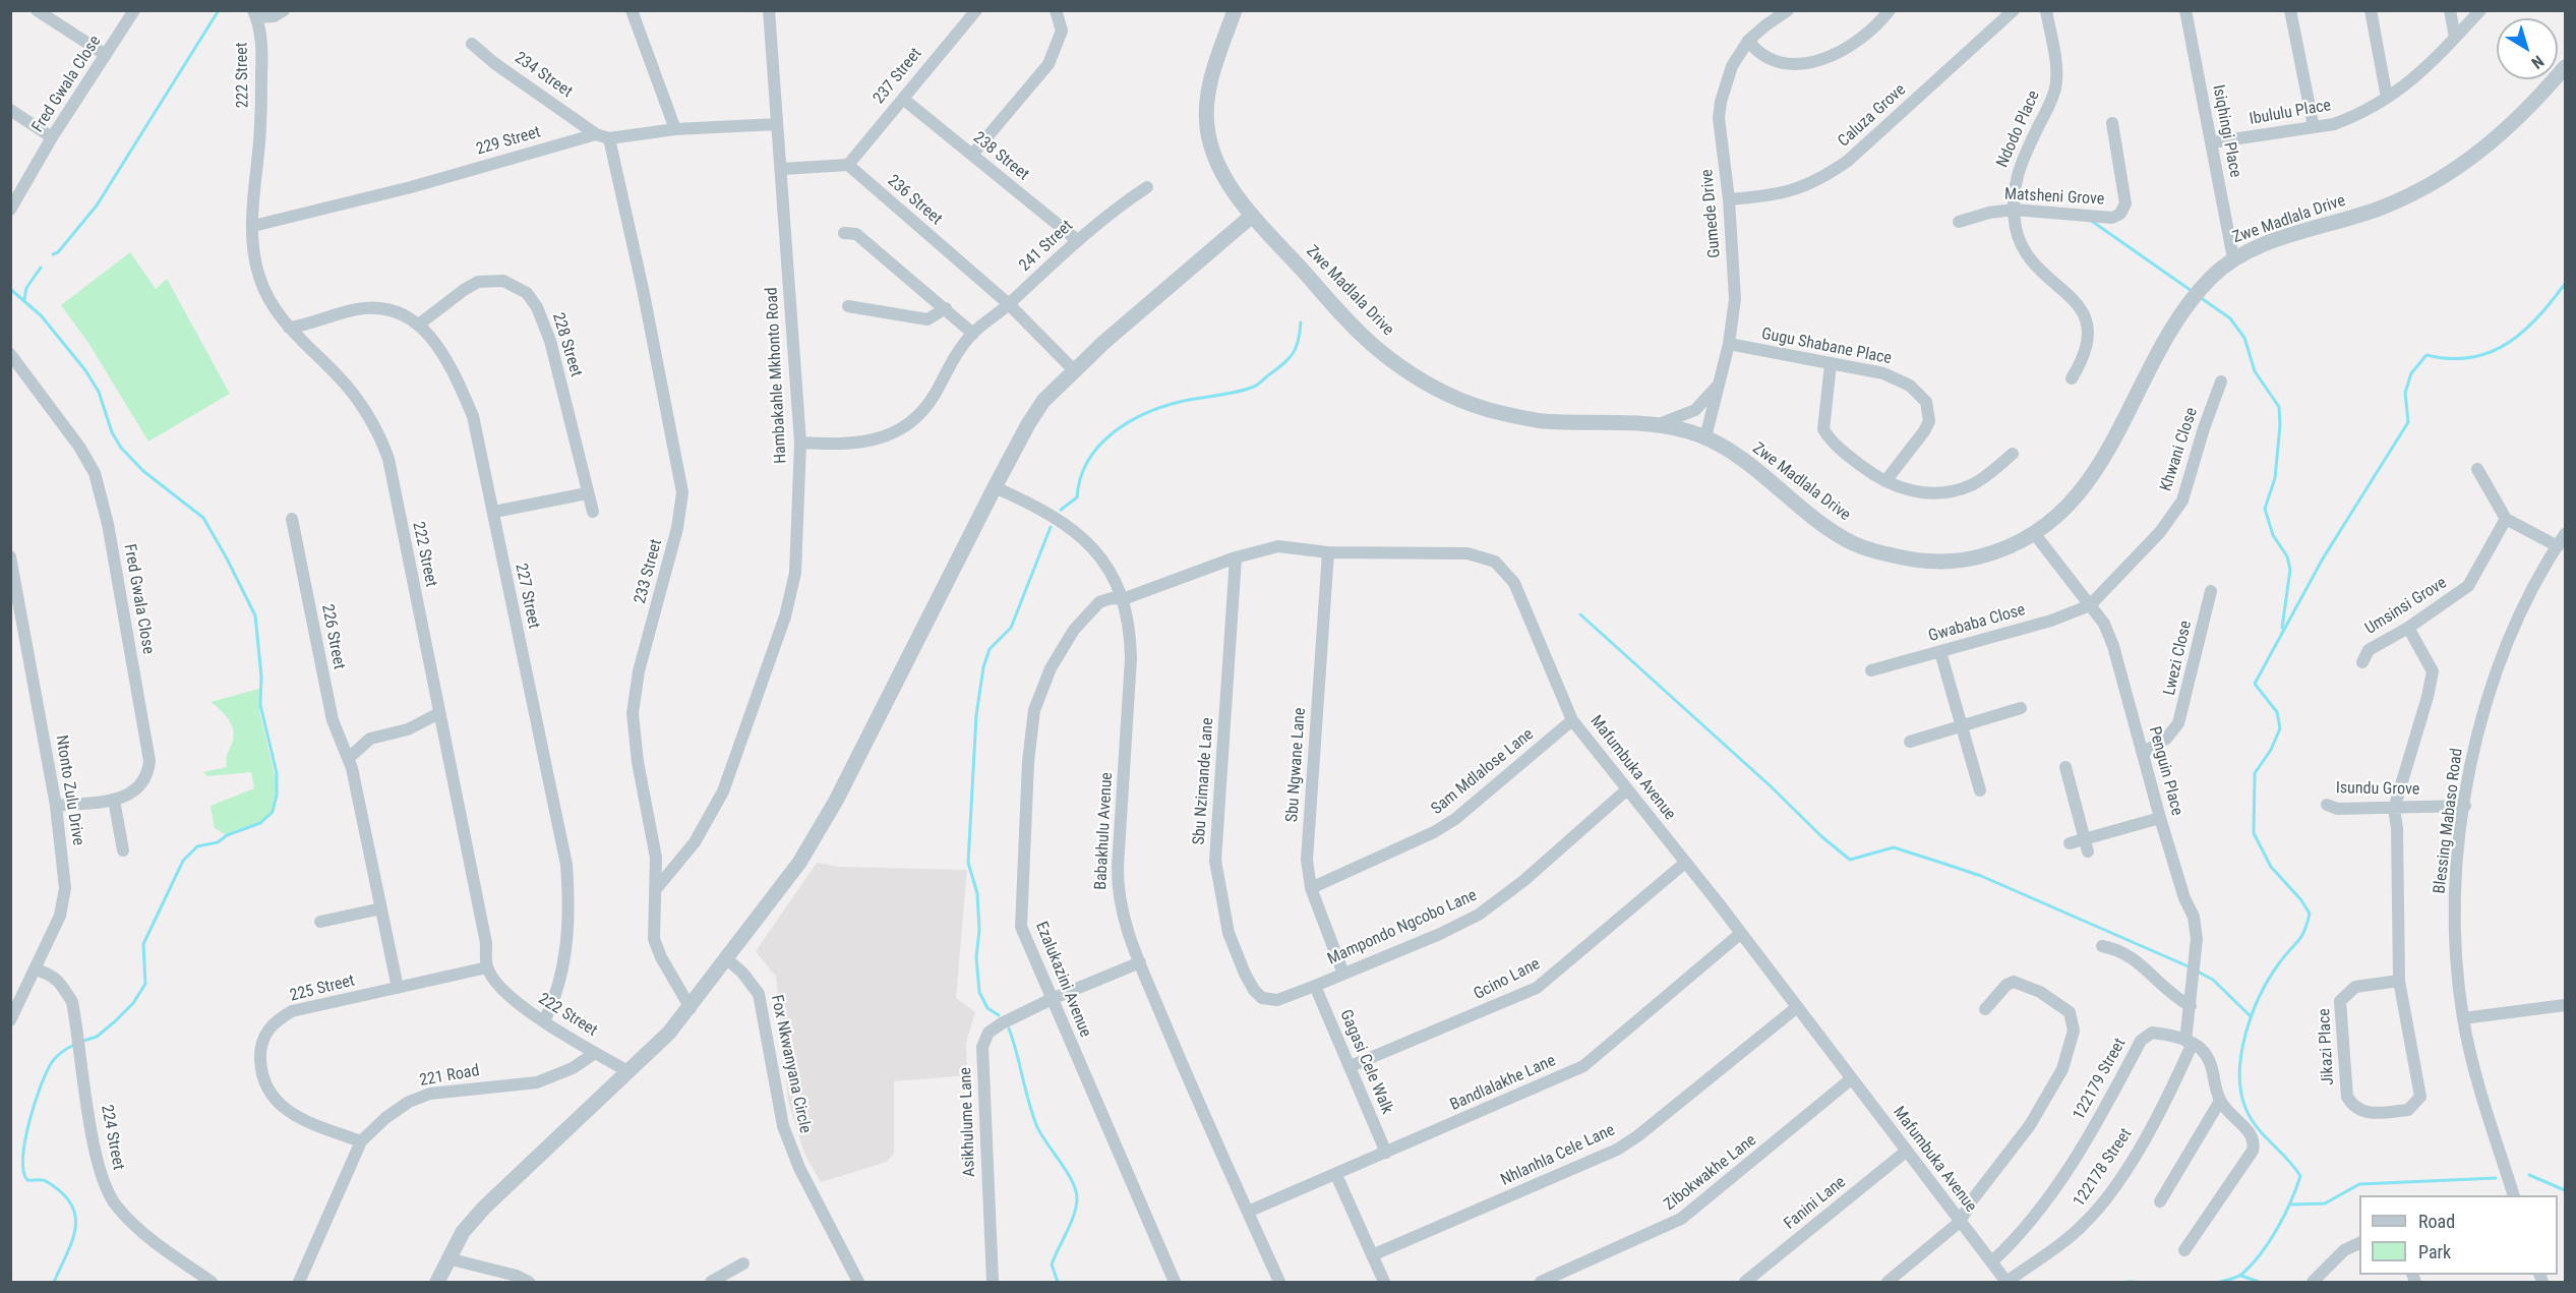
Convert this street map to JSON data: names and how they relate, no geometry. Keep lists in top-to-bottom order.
{
  "streets": {
    "street": [
      "222 Street",
      "234 Street",
      "237 Street",
      "Fred Gwala Close",
      "Ibululu Place",
      "Caluza Grove",
      "Ndodo Place",
      "Isiqhingi Place",
      "229 Street",
      "238 Street",
      "Matsheni Grove",
      "236 Street",
      "Gumede Drive",
      "Zwe Madlala Drive",
      "241 Street",
      "228 Street",
      "Gugu Shabane Place",
      "Hambakahle Mkhonto Road",
      "Khwani Close",
      "233 Street",
      "227 Street",
      "Umsinsi Grove",
      "Gwababa Close",
      "226 Street",
      "Lwezi Close",
      "Sbu Ngwane Lane",
      "Mafumbuka Avenue",
      "Penguin Place",
      "Sam Mdlalose Lane",
      "Sbu Nzimande Lane",
      "Isundu Grove",
      "Ntonto Zulu Drive",
      "Blessing Mabaso Road",
      "Babakhulu Avenue",
      "Mampondo Ngcobo Lane",
      "Ezalukazini Avenue",
      "Gcino Lane",
      "225 Street",
      "Jikazi Place",
      "Gagasi Cele Walk",
      "Fox Nkwanyana Circle",
      "221 Road",
      "122179 Street",
      "Bandlalakhe Lane",
      "Asikhulume Lane",
      "224 Street",
      "Nhlanhla Cele Lane",
      "122178 Street",
      "Zibokwakhe Lane",
      "Fanini Lane"
    ]
  },
  "crossings": [
    ["222 Street", "229 Street"],
    ["222 Street", "227 Street"],
    ["222 Street", "225 Street"],
    ["222 Street", "221 Road"],
    ["234 Street", "229 Street"],
    ["237 Street", "238 Street"],
    ["237 Street", "236 Street"],
    ["Fred Gwala Close", "Ntonto Zulu Drive"],
    ["Ibululu Place", "Isiqhingi Place"],
    ["Caluza Grove", "Gumede Drive"],
    ["Ndodo Place", "Matsheni Grove"],
    ["Isiqhingi Place", "Zwe Madlala Drive"],
    ["238 Street", "241 Street"],
    ["236 Street", "241 Street"],
    ["Gumede Drive", "Zwe Madlala Drive"],
    ["Gumede Drive", "Gugu Shabane Place"],
    ["Zwe Madlala Drive", "Penguin Place"],
    ["241 Street", "Hambakahle Mkhonto Road"],
    ["228 Street", "227 Street"],
    ["Hambakahle Mkhonto Road", "233 Street"],
    ["Khwani Close", "Gwababa Close"],
    ["Khwani Close", "Penguin Place"],
    ["Umsinsi Grove", "Jikazi Place"],
    ["Gwababa Close", "Penguin Place"],
    ["226 Street", "225 Street"],
    ["Lwezi Close", "Penguin Place"],
    ["Sbu Ngwane Lane", "Mafumbuka Avenue"],
    ["Sbu Ngwane Lane", "Sam Mdlalose Lane"],
    ["Sbu Ngwane Lane", "Mampondo Ngcobo Lane"],
    ["Mafumbuka Avenue", "Sam Mdlalose Lane"],
    ["Mafumbuka Avenue", "Sbu Nzimande Lane"],
    ["Mafumbuka Avenue", "Babakhulu Avenue"],
    ["Mafumbuka Avenue", "Mampondo Ngcobo Lane"],
    ["Mafumbuka Avenue", "Ezalukazini Avenue"],
    ["Mafumbuka Avenue", "Gcino Lane"],
    ["Mafumbuka Avenue", "122179 Street"],
    ["Mafumbuka Avenue", "Bandlalakhe Lane"],
    ["Mafumbuka Avenue", "Nhlanhla Cele Lane"],
    ["Mafumbuka Avenue", "122178 Street"],
    ["Mafumbuka Avenue", "Zibokwakhe Lane"],
    ["Mafumbuka Avenue", "Fanini Lane"],
    ["Penguin Place", "122179 Street"],
    ["Penguin Place", "122178 Street"],
    ["Sbu Nzimande Lane", "Mampondo Ngcobo Lane"],
    ["Isundu Grove", "Blessing Mabaso Road"],
    ["Isundu Grove", "Jikazi Place"],
    ["Ntonto Zulu Drive", "224 Street"],
    ["Babakhulu Avenue", "Ezalukazini Avenue"],
    ["Babakhulu Avenue", "Bandlalakhe Lane"],
    ["Babakhulu Avenue", "Asikhulume Lane"],
    ["Mampondo Ngcobo Lane", "Gagasi Cele Walk"],
    ["Ezalukazini Avenue", "Asikhulume Lane"],
    ["Gcino Lane", "Gagasi Cele Walk"],
    ["225 Street", "221 Road"],
    ["Gagasi Cele Walk", "Bandlalakhe Lane"],
    ["122179 Street", "122178 Street"]
  ],
  "legend": ["Road", "Park"],
  "north": "bottom right"
}
